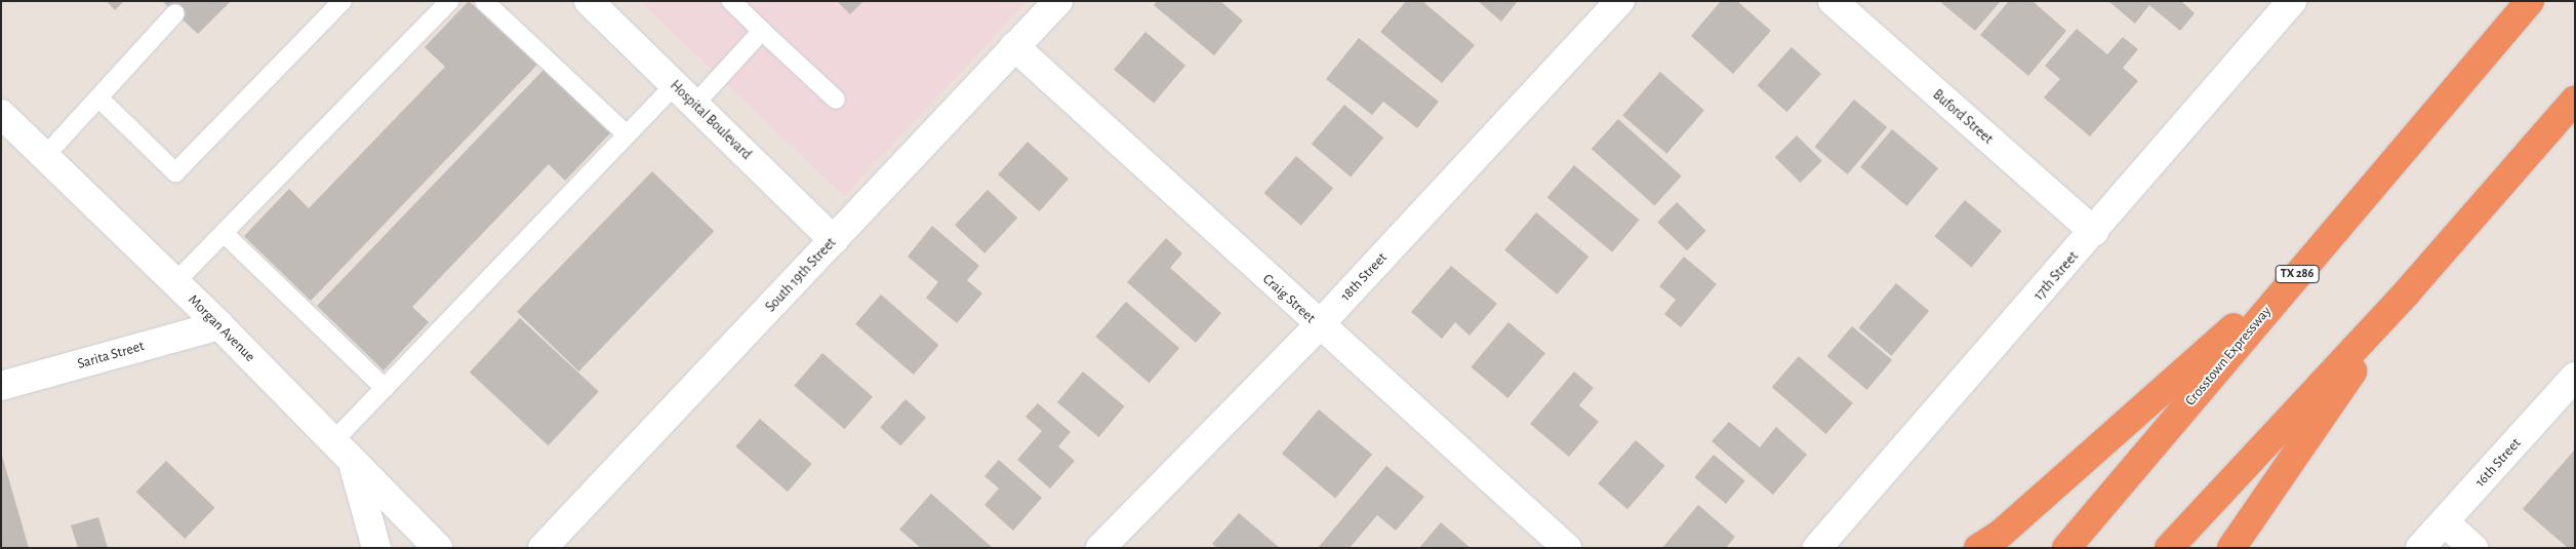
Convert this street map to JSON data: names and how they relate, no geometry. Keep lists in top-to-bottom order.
{
  "streets": {
    "highway": ["TX 286", "Crosstown Expressway"],
    "street": [
      "Buford Street",
      "Hospital Boulevard",
      "South 19th Street",
      "17th Street",
      "18th Street",
      "Craig Street",
      "Morgan Avenue",
      "Sarita Street",
      "16th Street"
    ]
  },
  "crossings": [
    ["Buford Street", "17th Street"],
    ["Hospital Boulevard", "South 19th Street"],
    ["South 19th Street", "Craig Street"],
    ["18th Street", "Craig Street"],
    ["Morgan Avenue", "Sarita Street"]
  ]
}
